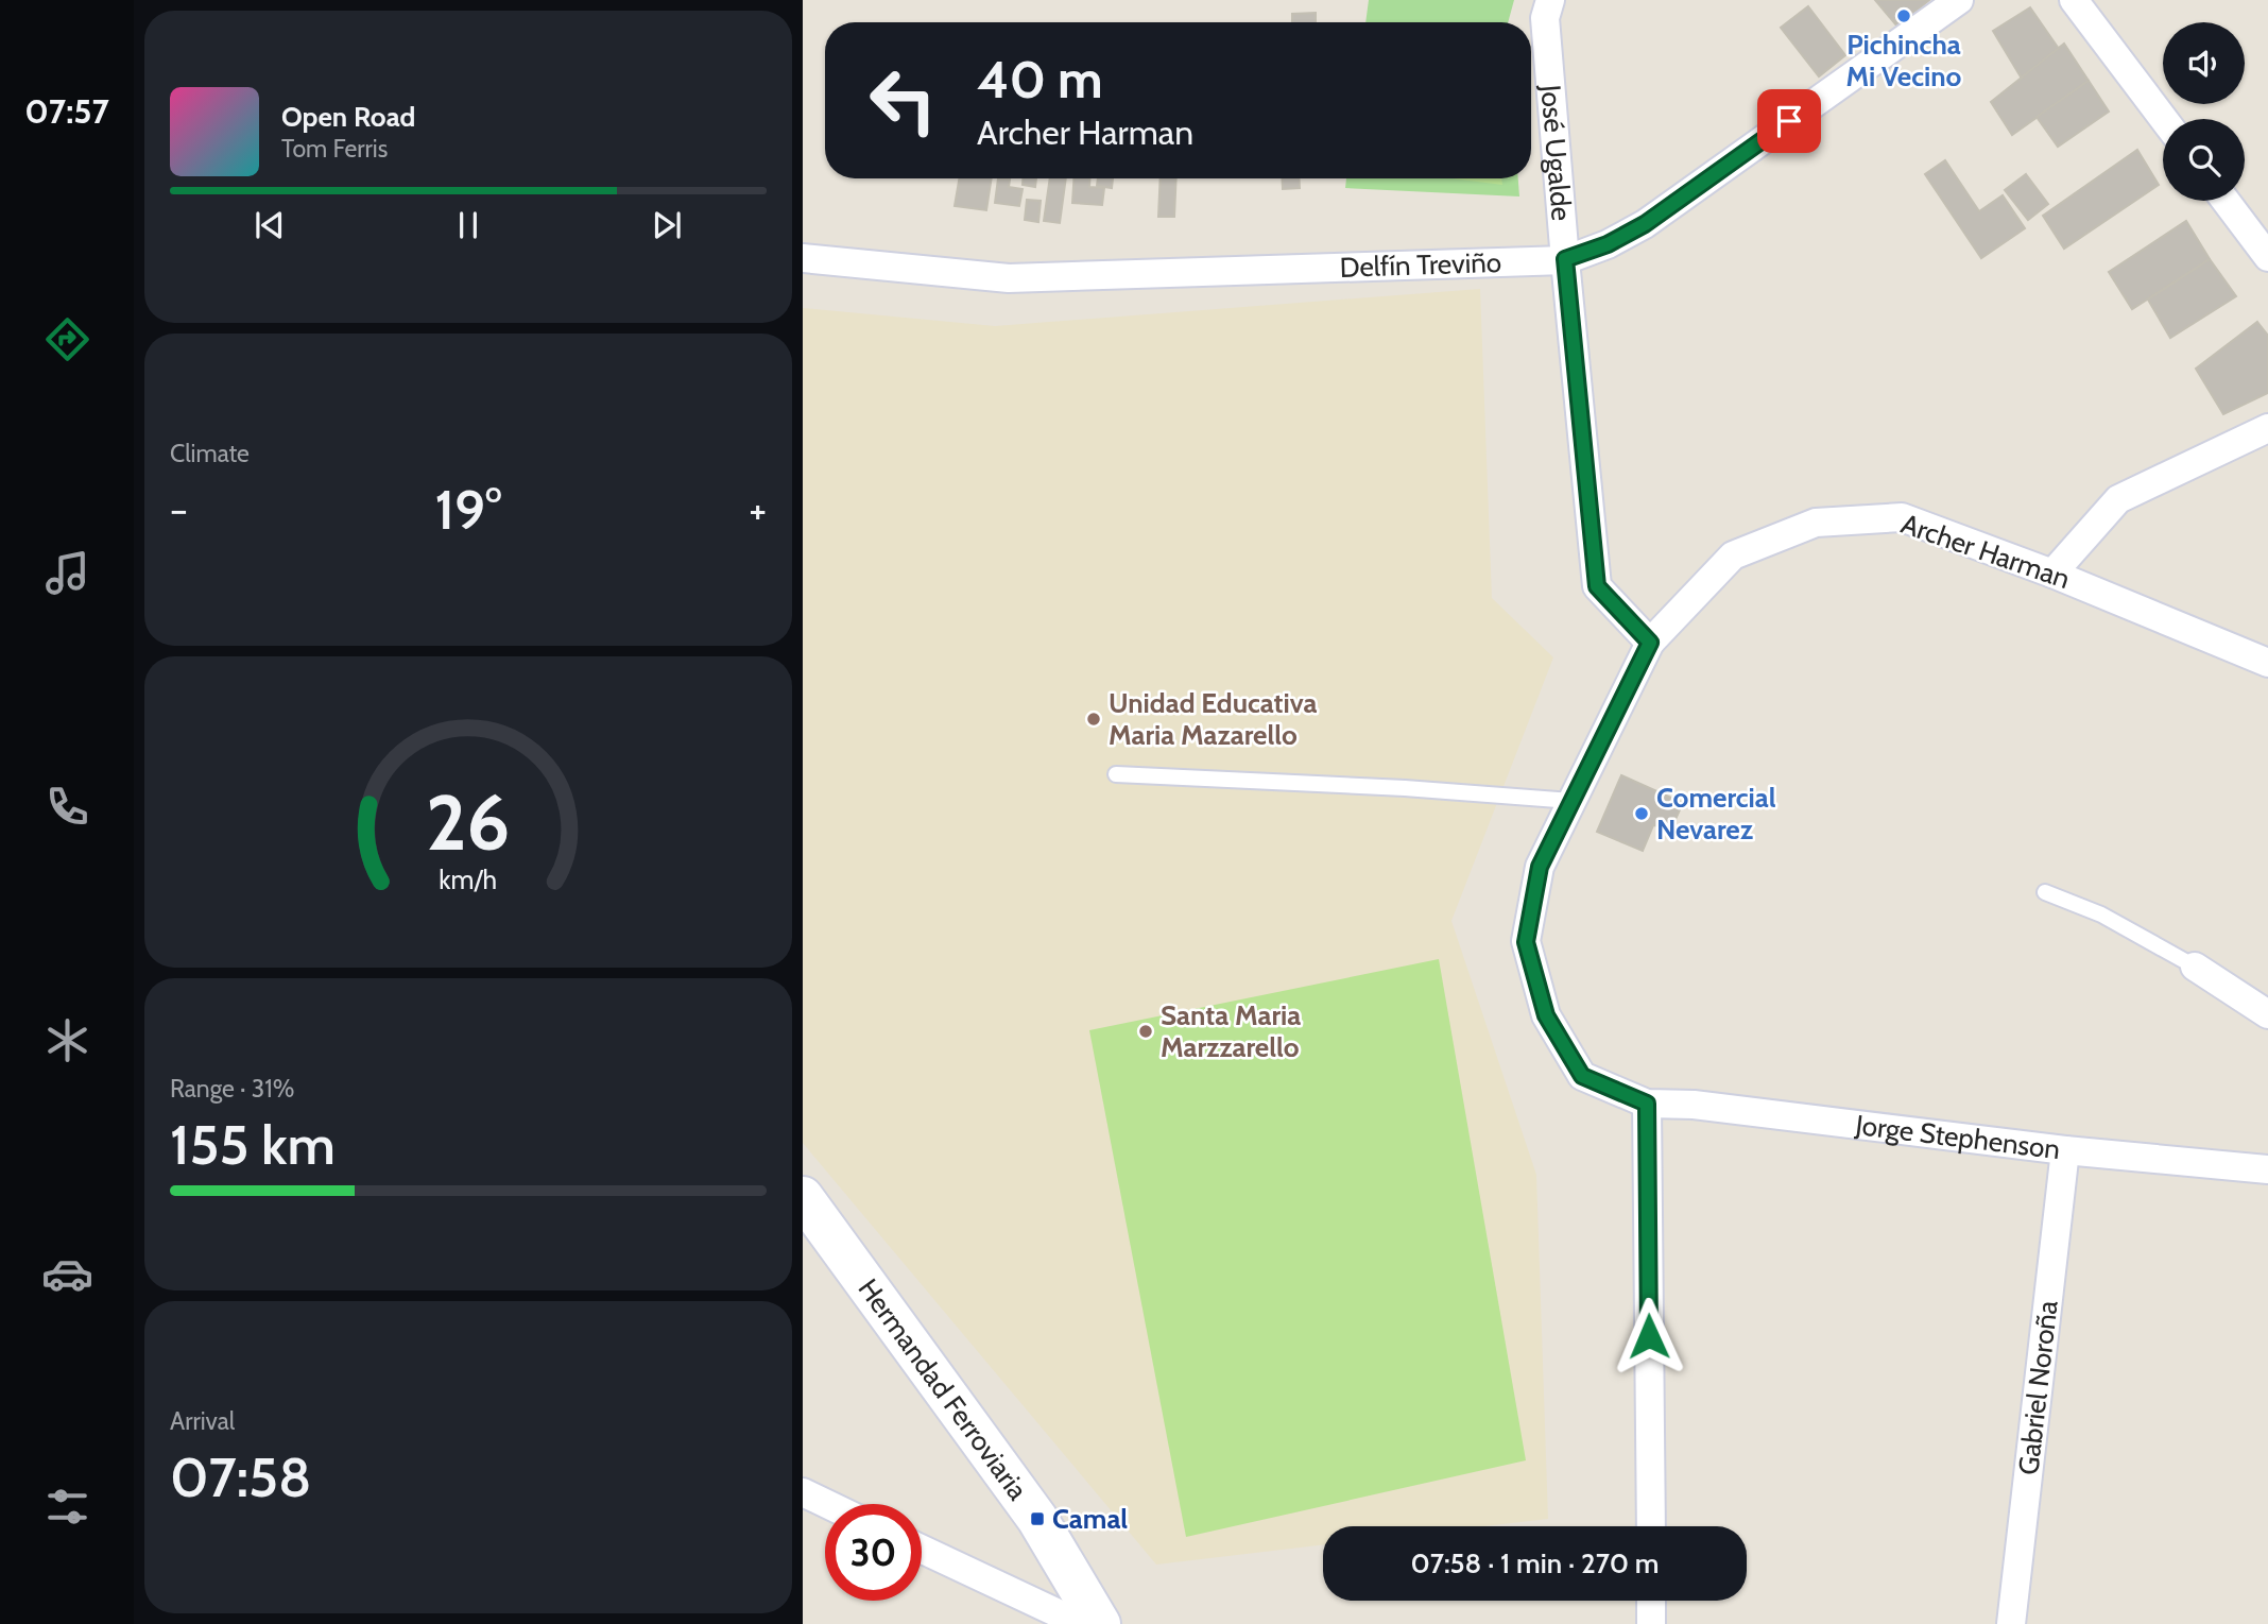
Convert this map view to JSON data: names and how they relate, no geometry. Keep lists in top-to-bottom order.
{
  "streets": {
    "street": [
      "José Ugalde",
      "Delfín Treviño",
      "Archer Harman",
      "Jorge Stephenson",
      "Gabriel Noroña",
      "Hermandad Ferroviaria"
    ]
  },
  "crossings": [
    ["José Ugalde", "Delfín Treviño"],
    ["José Ugalde", "Archer Harman"],
    ["Archer Harman", "Jorge Stephenson"],
    ["Jorge Stephenson", "Gabriel Noroña"]
  ],
  "places": {
    "other": [
      "Pichincha Mi Vecino",
      "Unidad Educativa Maria Mazarello",
      "Comercial Nevarez",
      "Santa Maria Marzzarello"
    ],
    "transit": ["Camal"]
  },
  "page": {
    "tabs": "07:57",
    "turn": ["40 m", "Archer Harman"],
    "song": ["Open Road", "Tom Ferris"],
    "tile": [
      "Climate",
      ["Range · 31%", "155 km"],
      ["Arrival", "07:58"]
    ],
    "heat": ["−", "19°", "+"],
    "limit": "30",
    "trip": "07:58 · 1 min · 270 m",
    "gauge": ["26", "km/h"]
  }
}
